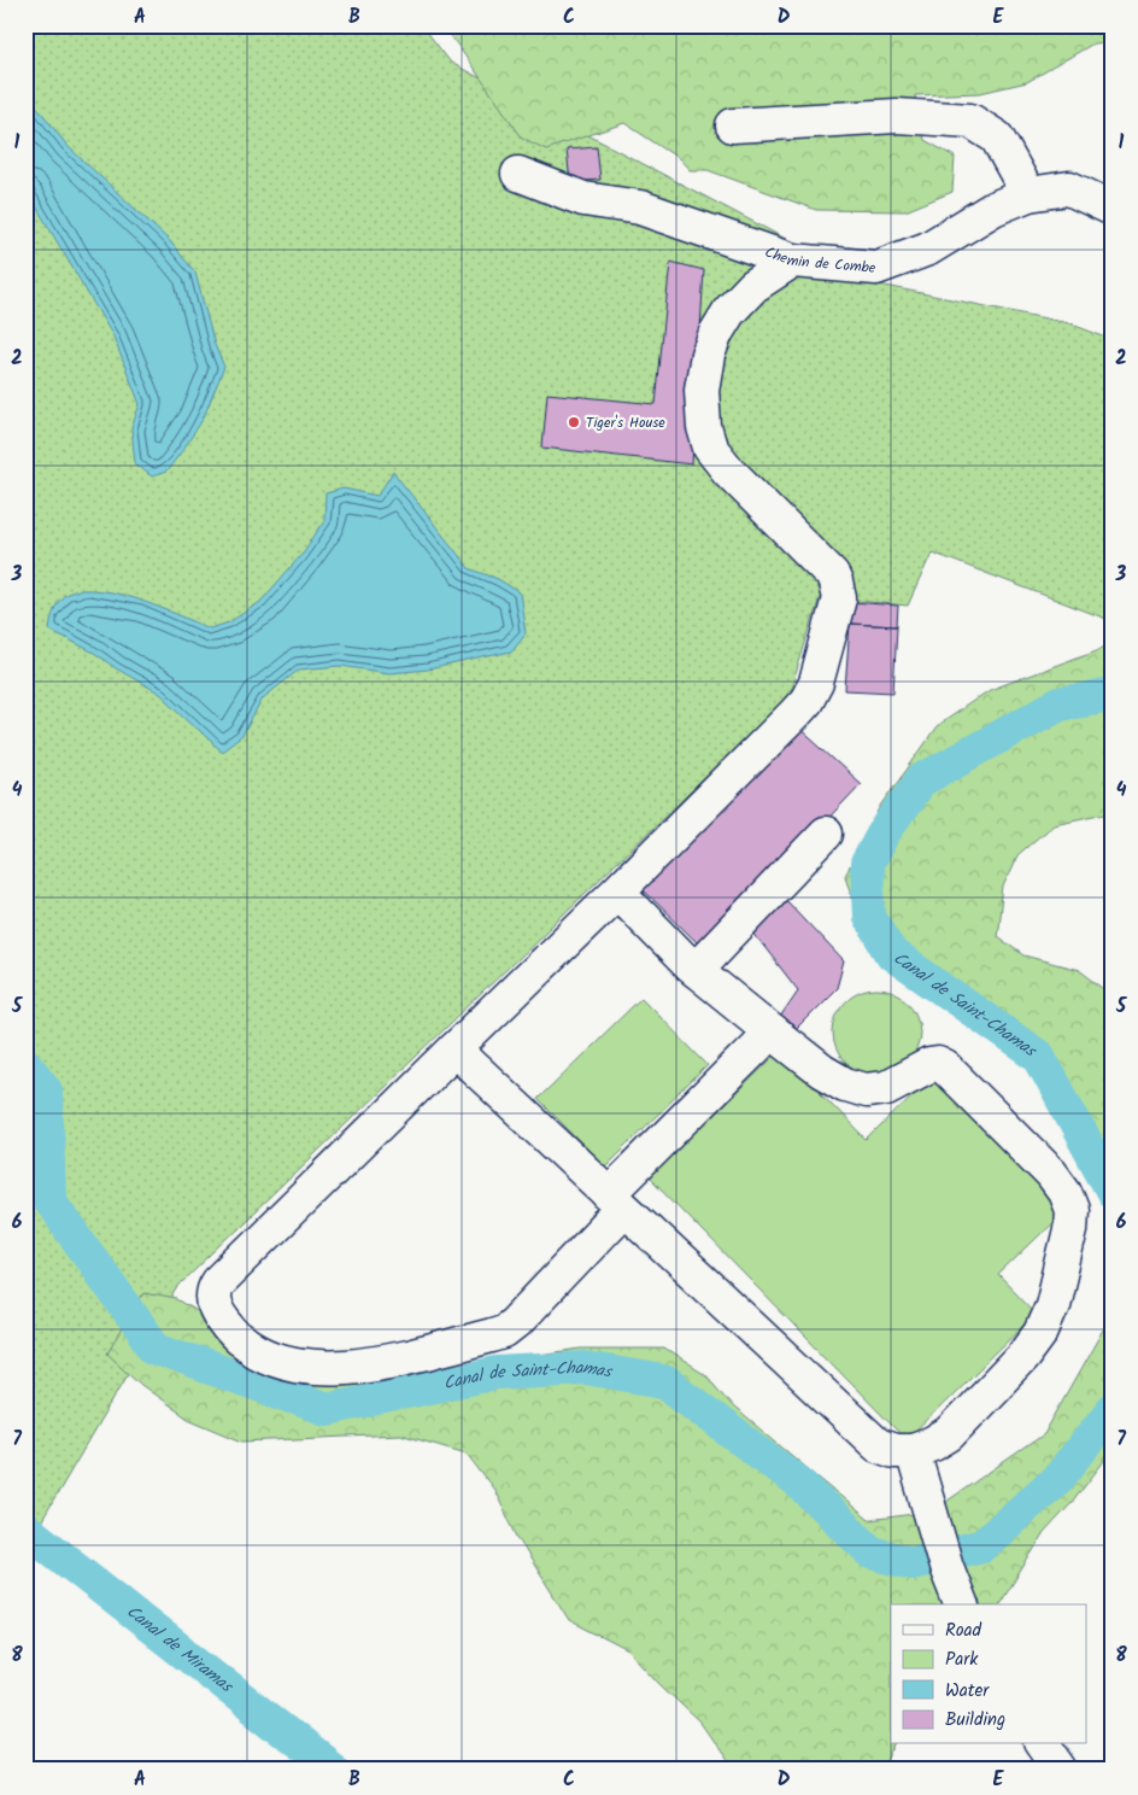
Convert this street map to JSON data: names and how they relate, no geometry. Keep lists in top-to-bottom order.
{
  "streets": {
    "lane": ["Chemin de Combe"]
  },
  "water": ["Canal de Saint-Chamas", "Canal de Miramas"],
  "places": ["Tiger's House"],
  "legend": [
    "Road",
    "Park",
    "Water",
    "Building"
  ],
  "grid": {
    "columns": [
      "A",
      "B",
      "C",
      "D",
      "E"
    ],
    "rows": [
      "1",
      "2",
      "3",
      "4",
      "5",
      "6",
      "7",
      "8"
    ]
  }
}
